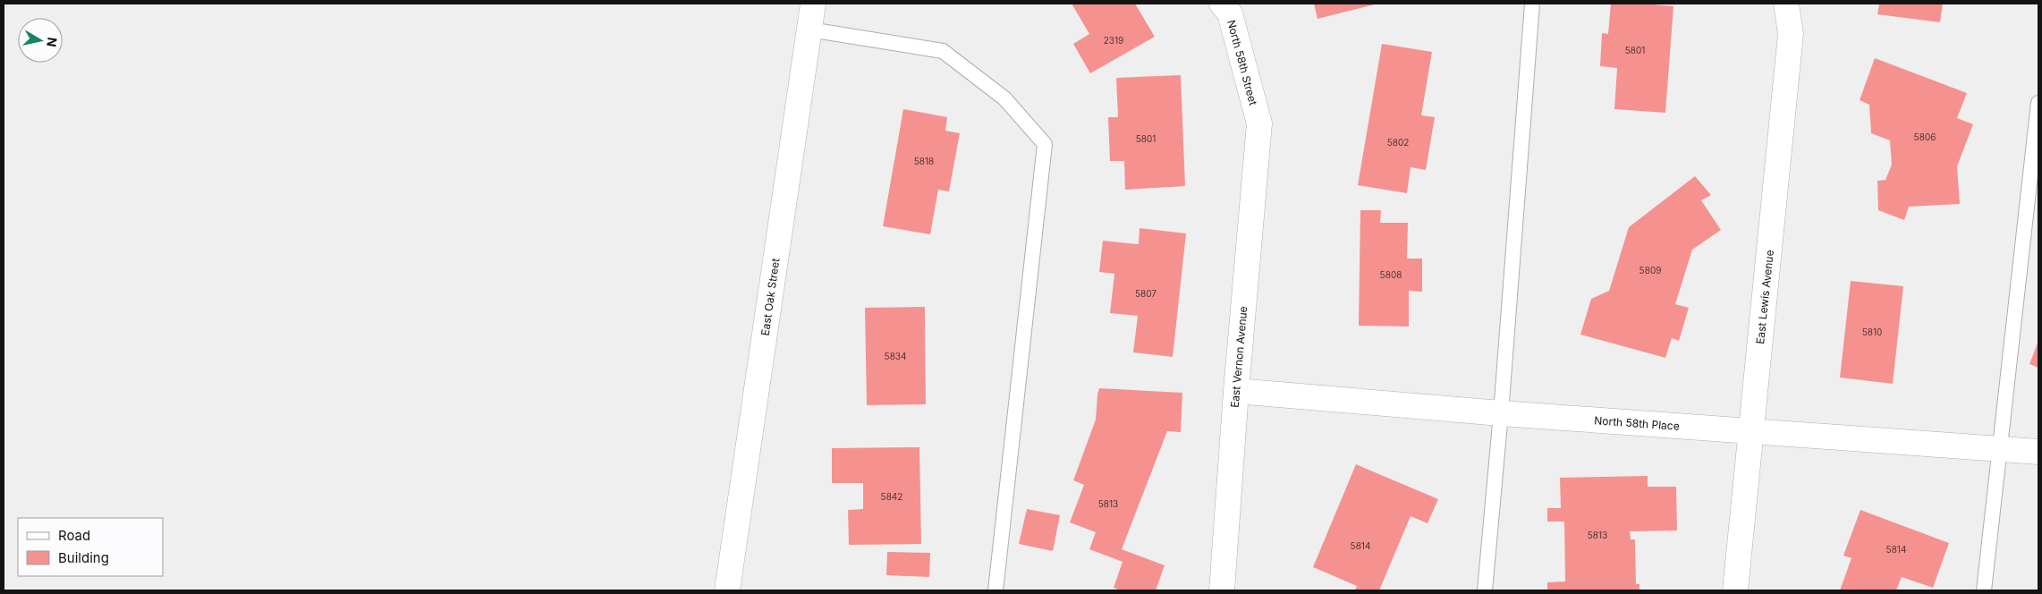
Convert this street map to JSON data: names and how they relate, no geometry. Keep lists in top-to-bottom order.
{
  "streets": {
    "street": [
      "North 58th Street",
      "East Oak Street",
      "East Lewis Avenue",
      "East Vernon Avenue",
      "North 58th Place"
    ]
  },
  "crossings": [
    ["North 58th Street", "East Vernon Avenue"],
    ["East Lewis Avenue", "North 58th Place"],
    ["East Vernon Avenue", "North 58th Place"]
  ],
  "house_numbers": [
    "2319",
    "5801",
    "5806",
    "5801",
    "5802",
    "5818",
    "5809",
    "5808",
    "5807",
    "5810",
    "5834",
    "5842",
    "5813",
    "5813",
    "5814",
    "5814"
  ],
  "legend": ["Road", "Building"],
  "north": "right"
}
